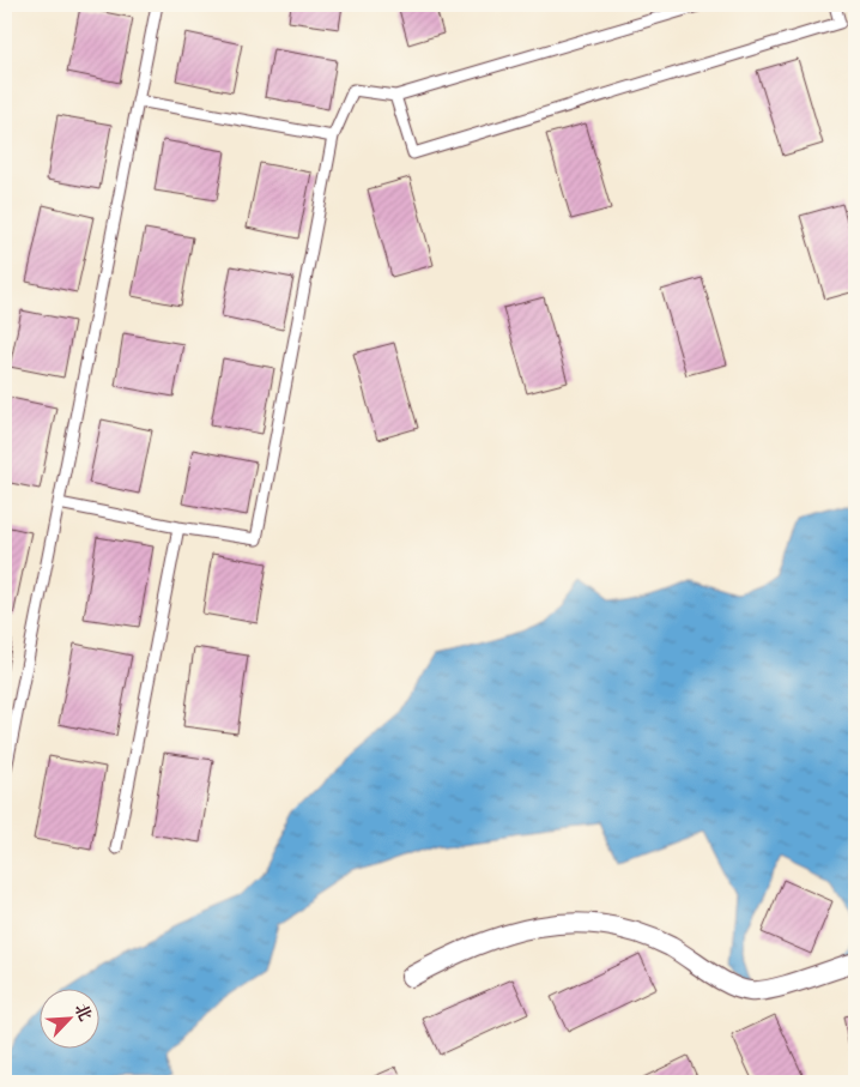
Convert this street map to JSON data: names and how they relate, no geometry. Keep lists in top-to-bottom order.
{
  "north": "top right"
}
